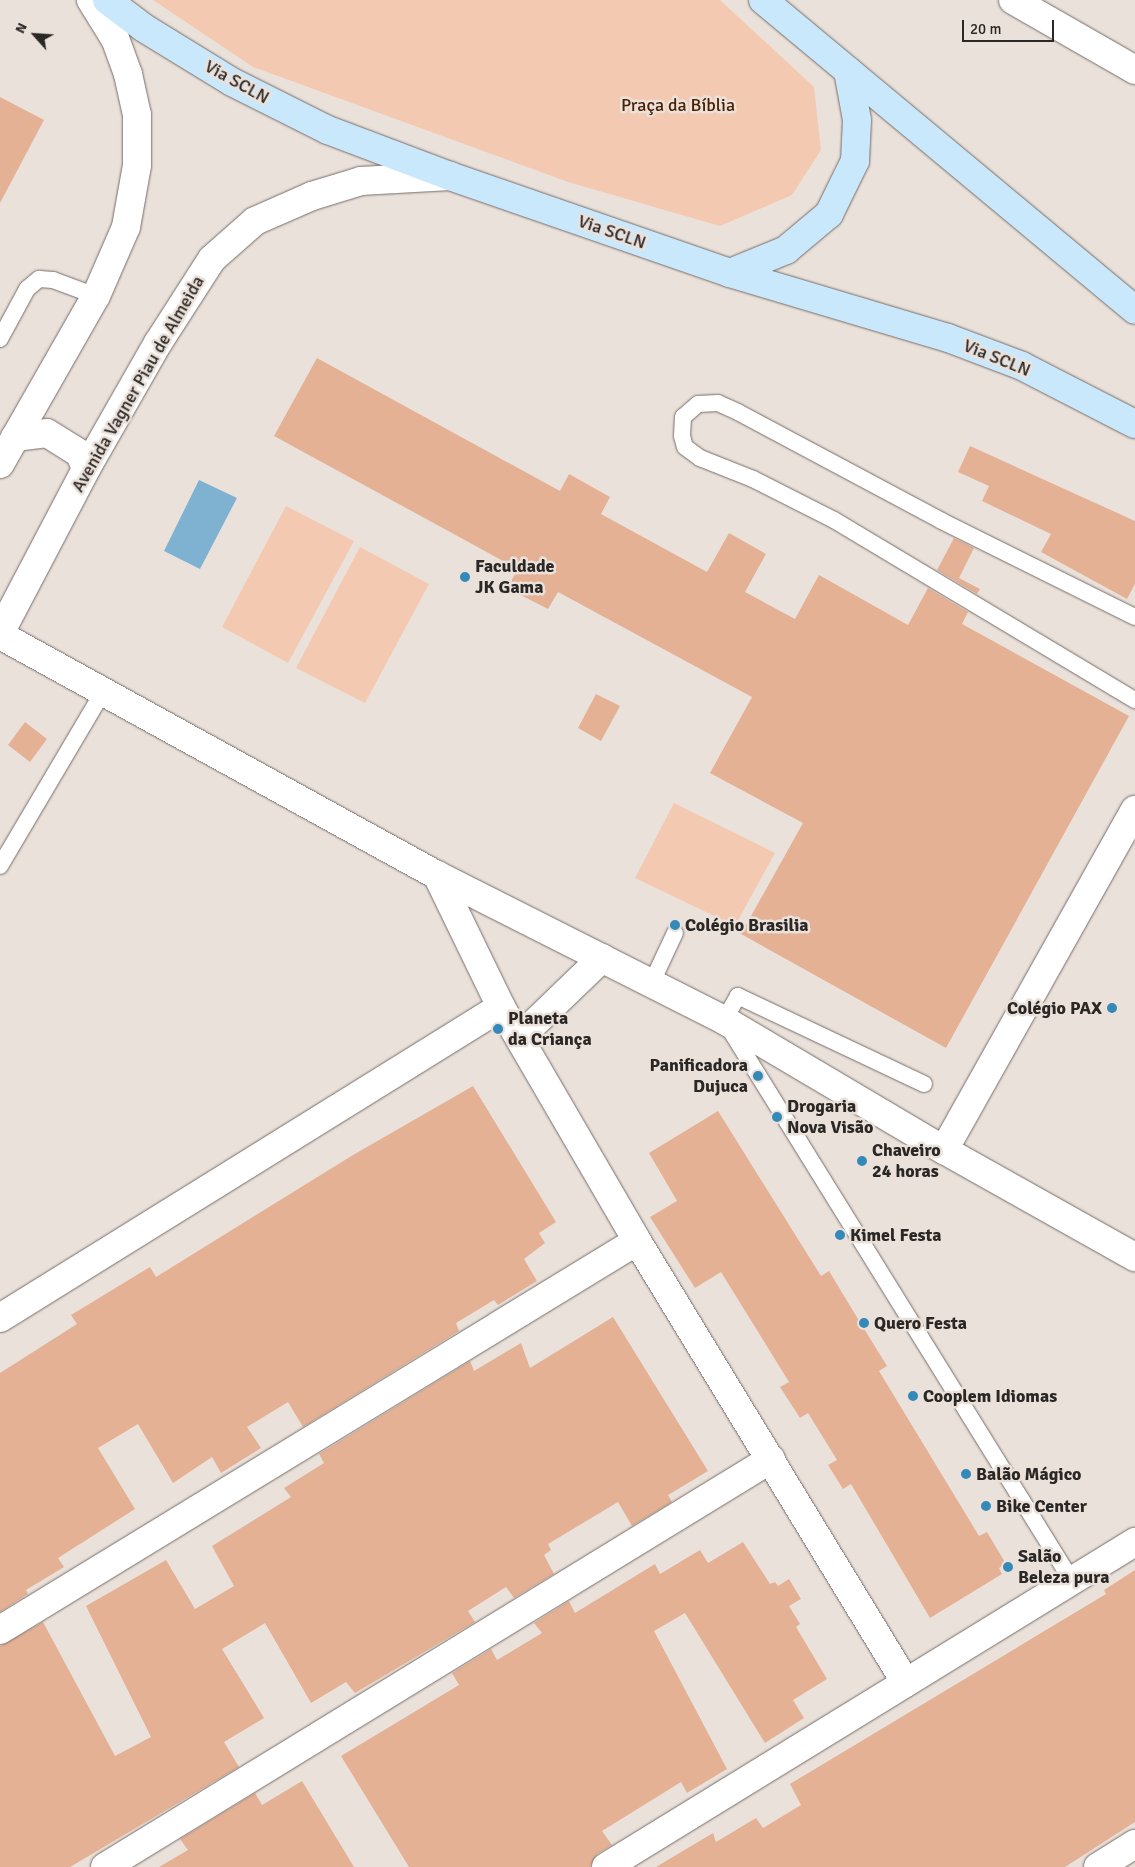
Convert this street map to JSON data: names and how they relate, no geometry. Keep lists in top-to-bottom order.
{
  "streets": {
    "main road": ["Via SCLN"],
    "street": ["Avenida Vagner Piau de Almeida"]
  },
  "crossings": [
    ["Via SCLN", "Avenida Vagner Piau de Almeida"]
  ],
  "parks": ["Praça da Bíblia"],
  "places": [
    "Faculdade JK Gama",
    "Colégio Brasilia",
    "Colégio PAX",
    "Planeta da Criança",
    "Panificadora Dujuca",
    "Drogaria Nova Visão",
    "Chaveiro 24 horas",
    "Kimel Festa",
    "Quero Festa",
    "Cooplem Idiomas",
    "Balão Mágico",
    "Bike Center",
    "Salão Beleza pura"
  ],
  "scale_bar": "20 m",
  "north": "top left"
}
